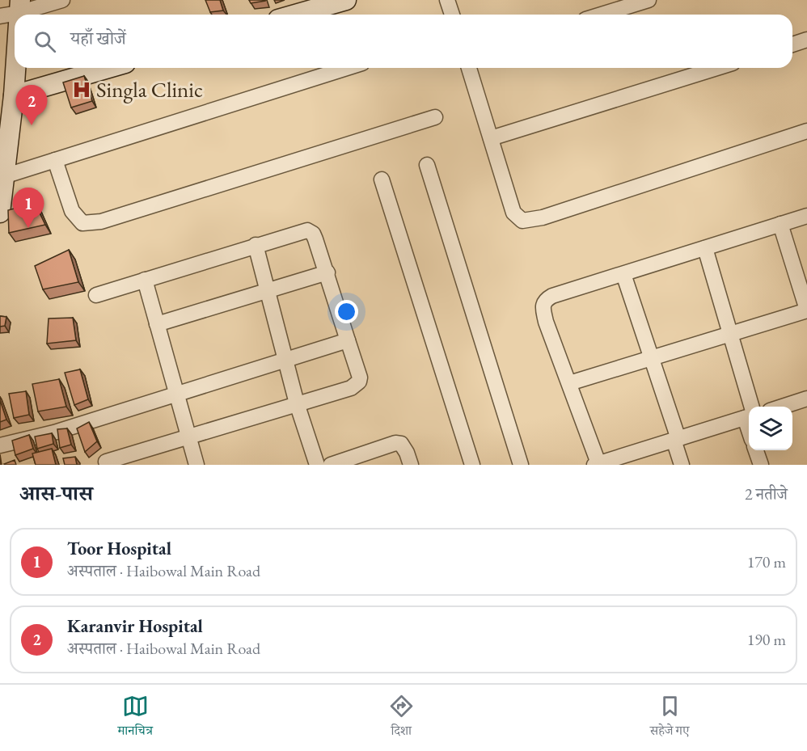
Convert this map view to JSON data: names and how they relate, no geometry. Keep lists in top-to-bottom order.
{
  "places": {
    "hospital": ["Singla Clinic"]
  },
  "page": {
    "search": "यहाँ खोजें",
    "pins": ["2", "1"],
    "heading": ["आस-पास", "2 नतीजे"],
    "list": [
      {
        "mark": "1",
        "name": "Toor Hospital",
        "note": "अस्पताल · Haibowal Main Road",
        "value": "170 m"
      },
      {
        "mark": "2",
        "name": "Karanvir Hospital",
        "note": "अस्पताल · Haibowal Main Road",
        "value": "190 m"
      }
    ],
    "nav": ["मानचित्र", "दिशा", "सहेजे गए"]
  }
}
